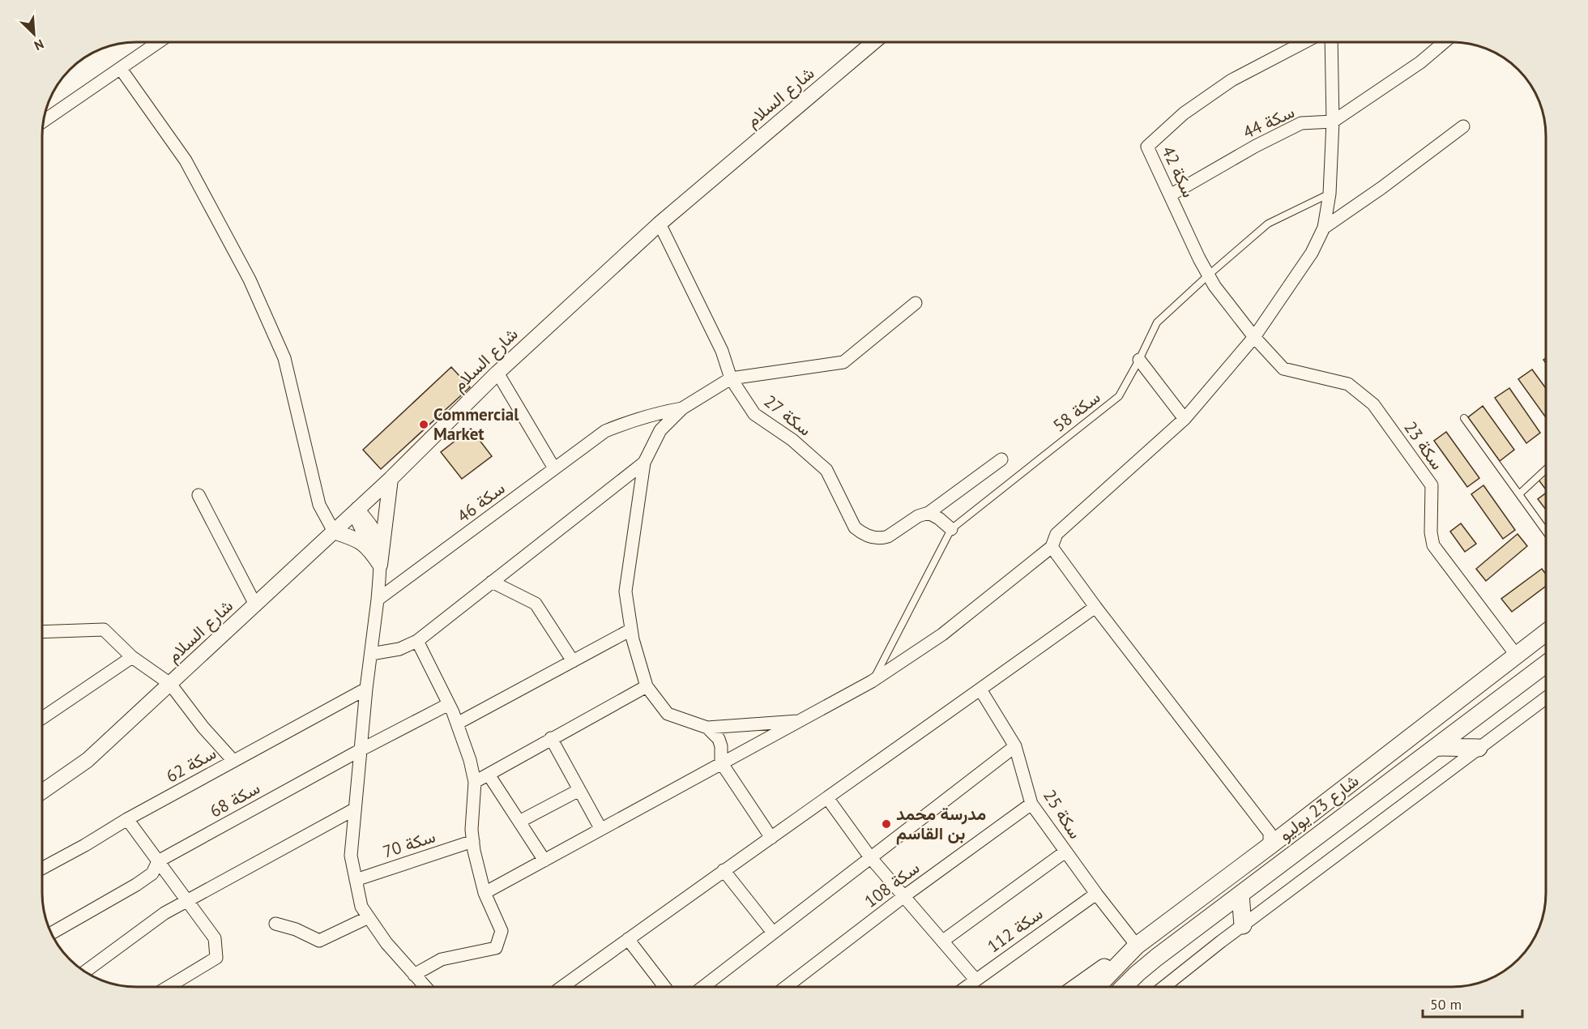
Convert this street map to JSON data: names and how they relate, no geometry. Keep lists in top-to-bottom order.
{
  "streets": {
    "main road": ["شارع 23 يوليو"],
    "street": [
      "شارع السلام",
      "سكة 44",
      "سكة 42",
      "سكة 27",
      "سكة 23",
      "سكة 46",
      "سكة 62",
      "سكة 68",
      "سكة 25",
      "سكة 70",
      "سكة 108",
      "سكة 112"
    ],
    "lane": ["سكة 58"]
  },
  "crossings": [
    ["شارع السلام", "سكة 27"],
    ["سكة 44", "سكة 42"],
    ["سكة 42", "سكة 58"],
    ["سكة 42", "سكة 23"],
    ["سكة 23", "شارع 23 يوليو"],
    ["شارع 23 يوليو", "سكة 25"],
    ["سكة 25", "سكة 108"],
    ["سكة 25", "سكة 112"]
  ],
  "places": ["Commercial Market", "مدرسة محمد بن القاسم"],
  "scale_bar": "50 m",
  "north": "bottom right"
}
